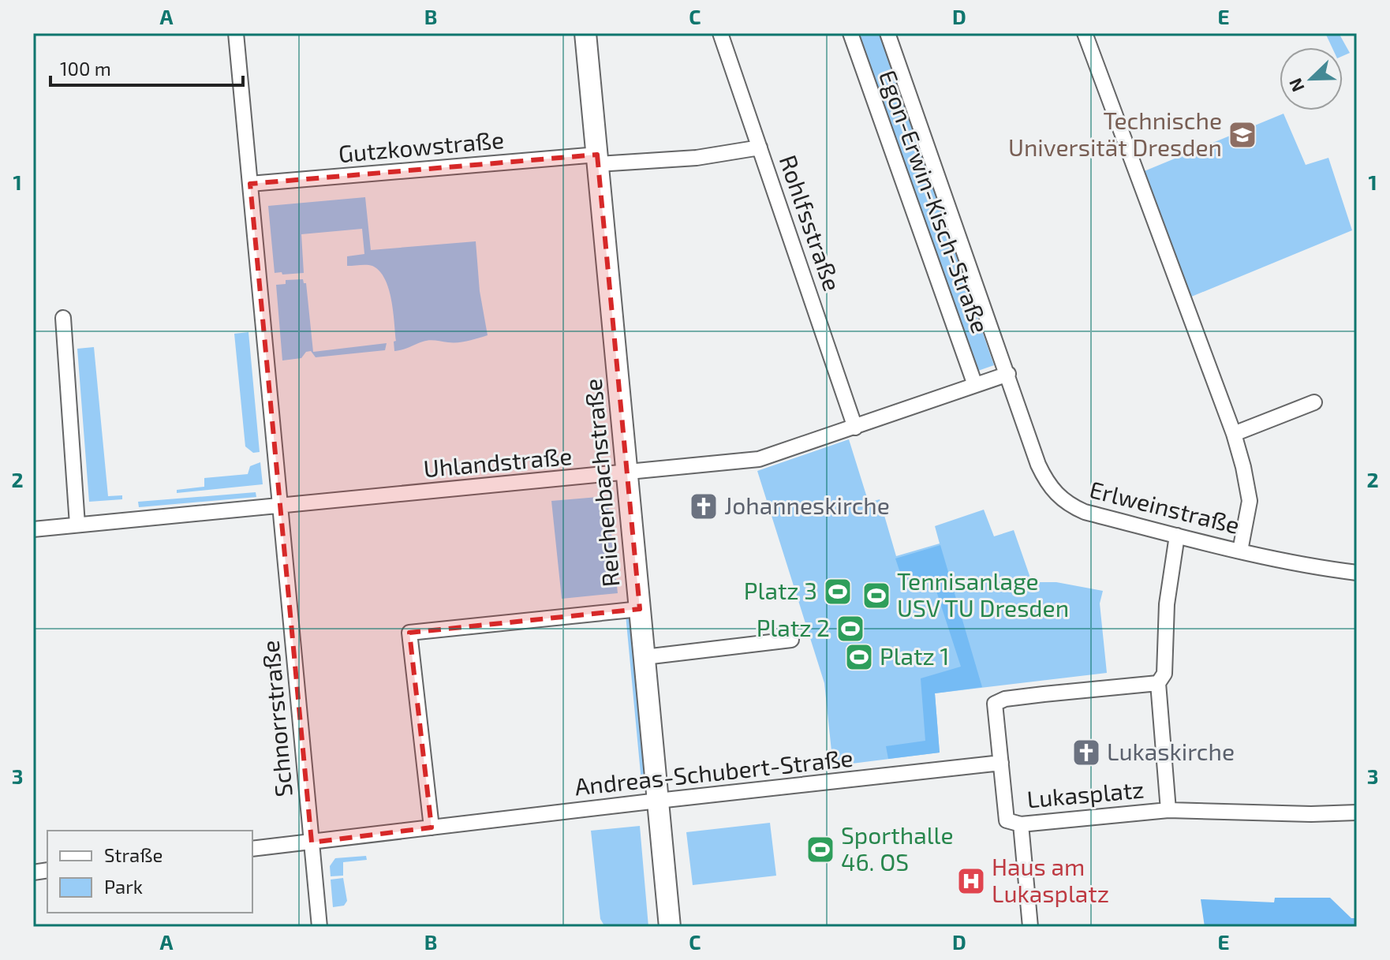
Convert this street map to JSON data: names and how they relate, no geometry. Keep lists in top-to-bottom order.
{
  "streets": {
    "street": [
      "Gutzkowstraße",
      "Egon-Erwin-Kisch-Straße",
      "Rohlfsstraße",
      "Uhlandstraße",
      "Reichenbachstraße",
      "Erlweinstraße",
      "Schnorrstraße",
      "Andreas-Schubert-Straße",
      "Lukasplatz"
    ]
  },
  "crossings": [
    ["Gutzkowstraße", "Rohlfsstraße"],
    ["Gutzkowstraße", "Reichenbachstraße"],
    ["Gutzkowstraße", "Schnorrstraße"],
    ["Egon-Erwin-Kisch-Straße", "Uhlandstraße"],
    ["Egon-Erwin-Kisch-Straße", "Erlweinstraße"],
    ["Rohlfsstraße", "Uhlandstraße"],
    ["Uhlandstraße", "Reichenbachstraße"],
    ["Uhlandstraße", "Erlweinstraße"],
    ["Uhlandstraße", "Schnorrstraße"],
    ["Reichenbachstraße", "Andreas-Schubert-Straße"],
    ["Schnorrstraße", "Andreas-Schubert-Straße"],
    ["Andreas-Schubert-Straße", "Lukasplatz"]
  ],
  "places": {
    "school or university": ["Technische Universität Dresden"],
    "church": ["Johanneskirche", "Lukaskirche"],
    "sports": [
      "Platz 3",
      "Tennisanlage USV TU Dresden",
      "Platz 2",
      "Platz 1",
      "Sporthalle 46. OS"
    ],
    "hospital": ["Haus am Lukasplatz"]
  },
  "legend": ["Straße", "Park"],
  "scale_bar": "100 m",
  "north": "bottom left",
  "grid": {
    "columns": [
      "A",
      "B",
      "C",
      "D",
      "E"
    ],
    "rows": ["1", "2", "3"]
  }
}
